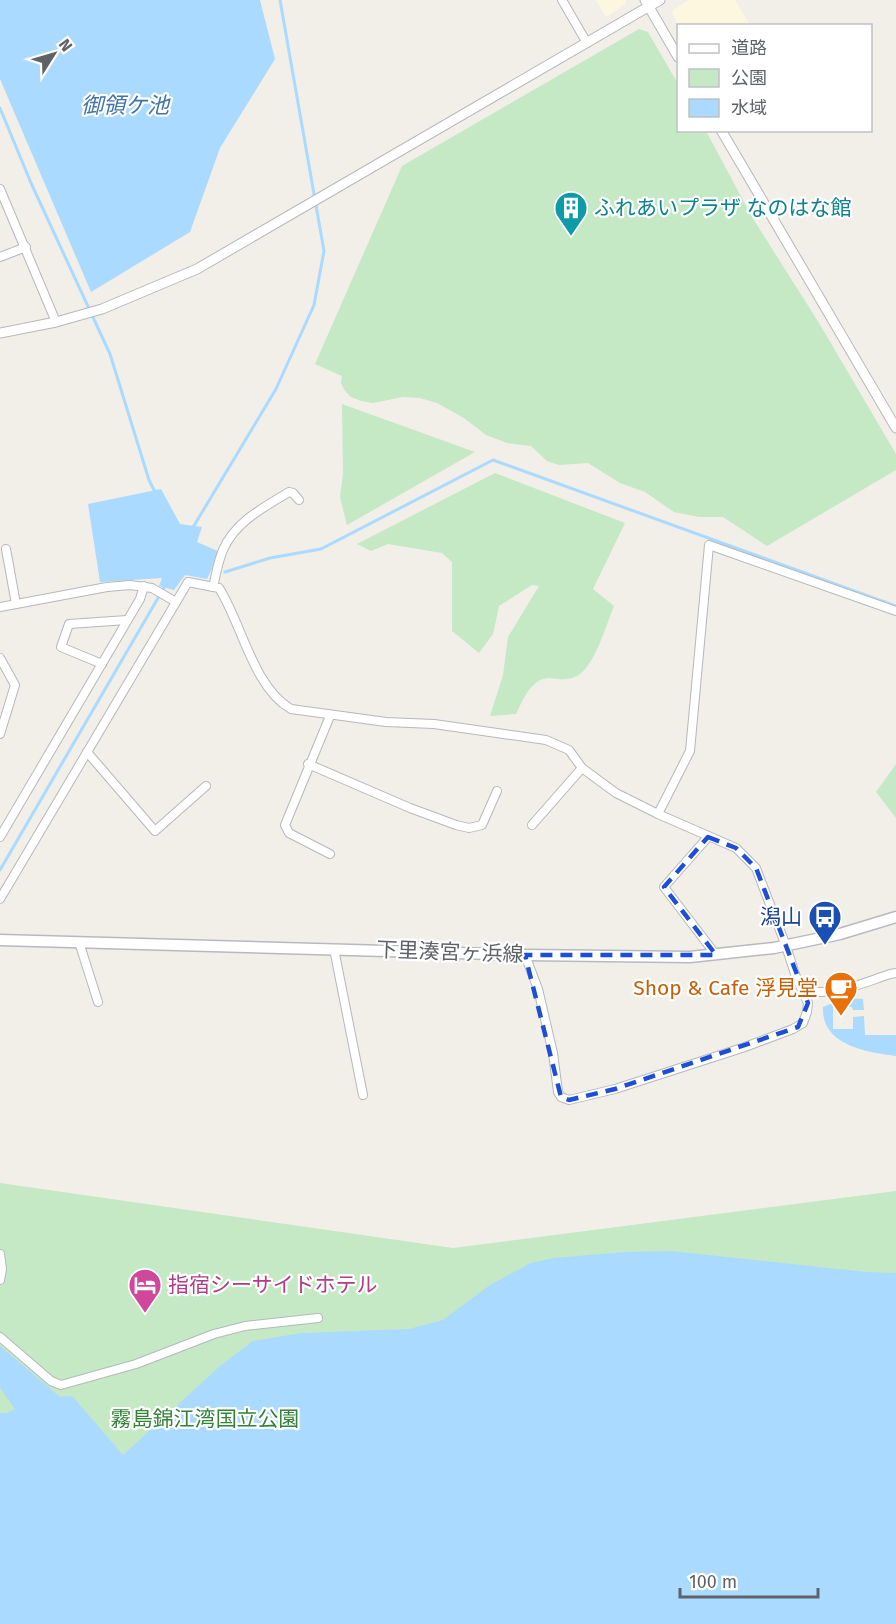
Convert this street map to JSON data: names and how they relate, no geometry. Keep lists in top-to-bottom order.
{
  "streets": {
    "main road": ["下里湊宮ヶ浜線"]
  },
  "water": ["御領ケ池"],
  "parks": ["霧島錦江湾国立公園"],
  "places": {
    "building": ["ふれあいプラザ なのはな館"],
    "bus stop": ["潟山"],
    "cafe": ["Shop & Cafe 浮見堂"],
    "hotel": ["指宿シーサイドホテル"]
  },
  "legend": ["道路", "公園", "水域"],
  "scale_bar": "100 m",
  "north": "top right"
}
